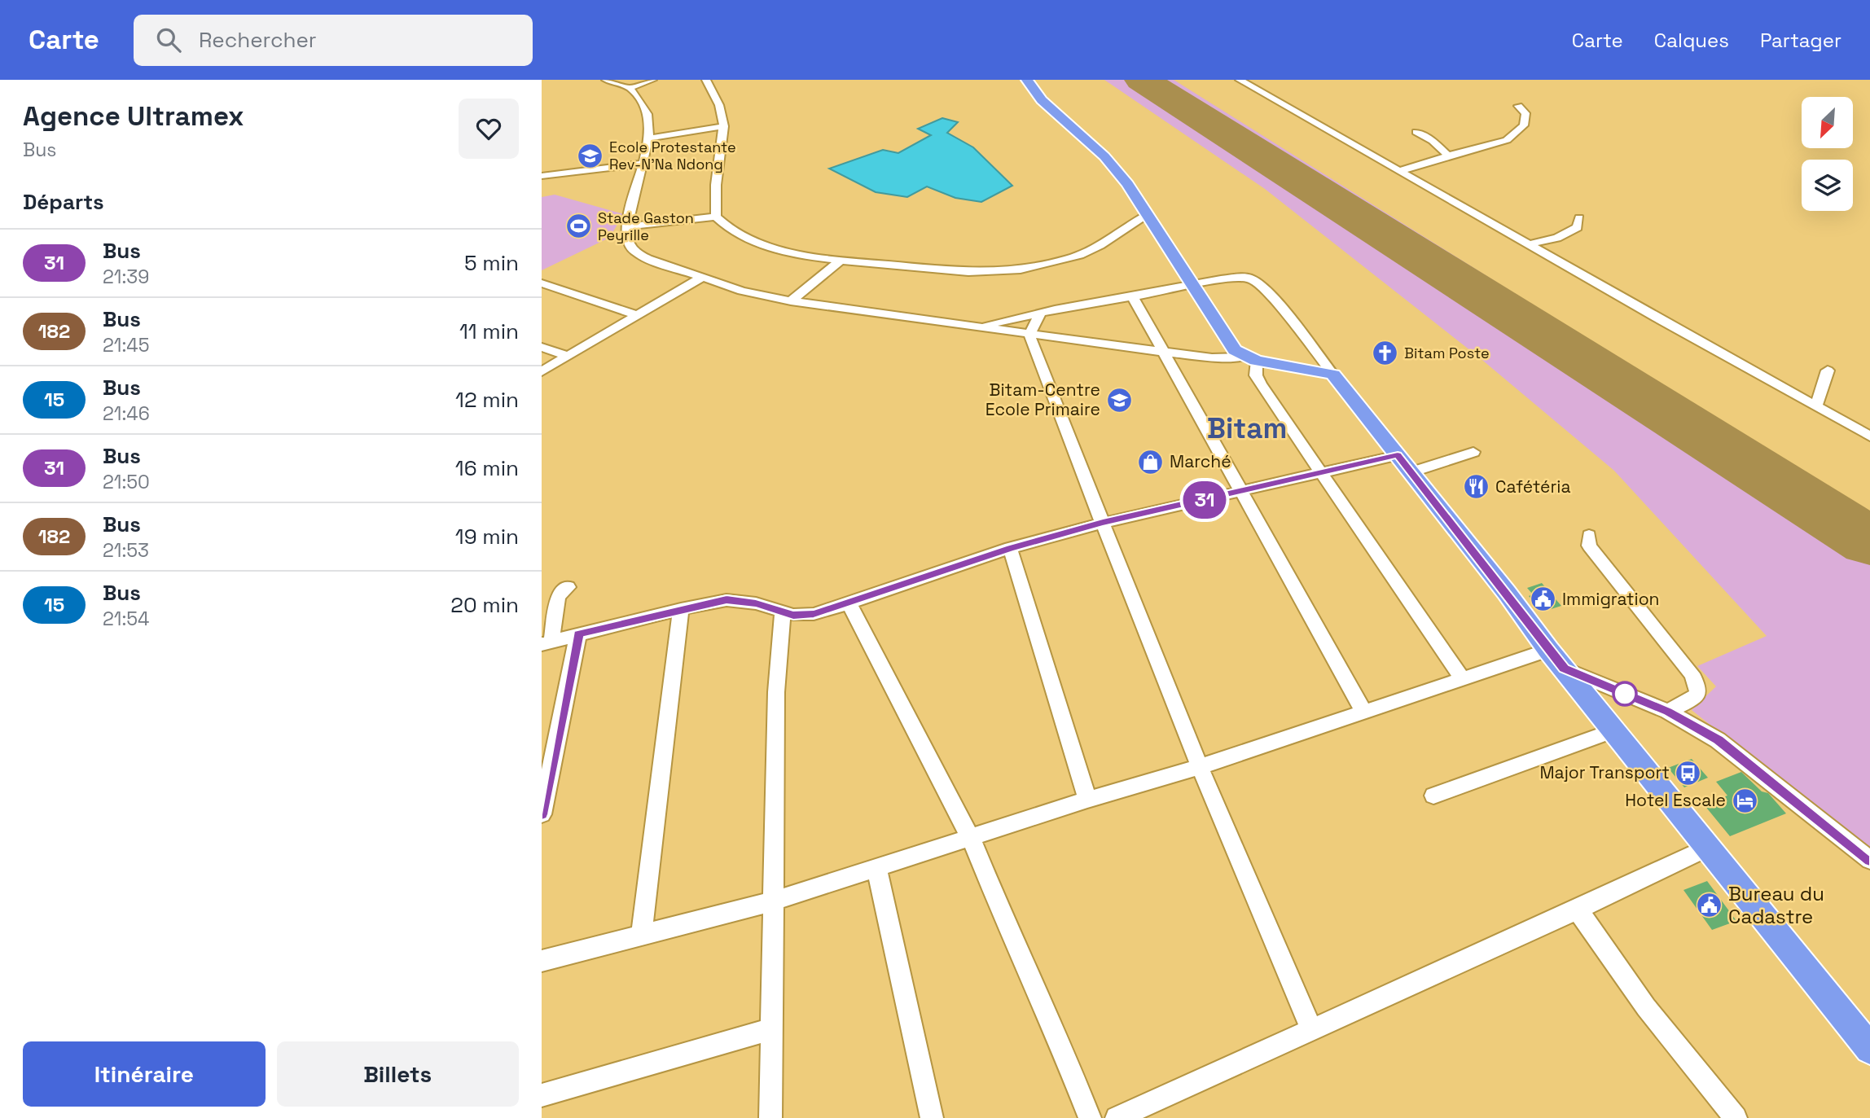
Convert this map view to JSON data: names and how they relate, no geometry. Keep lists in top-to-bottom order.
{
  "districts": ["Bitam"],
  "places": {
    "school or university": ["Ecole Protestante Rev-N’Na Ndong", "Bitam-Centre Ecole Primaire"],
    "sports": ["Stade Gaston Peyrille"],
    "church": ["Bitam Poste"],
    "shop": ["Marché"],
    "restaurant": ["Cafétéria"],
    "public building": ["Immigration", "Bureau du Cadastre"],
    "bus stop": ["Major Transport"],
    "hotel": ["Hotel Escale"]
  },
  "lines": ["bus line 31"],
  "north": "bottom left",
  "page": {
    "header": "Carte",
    "search": "Rechercher",
    "nav": ["Carte", "Calques", "Partager"],
    "heading": [
      ["Agence Ultramex", "Bus"],
      "Départs"
    ],
    "on_map": "31",
    "list": [
      {
        "mark": "31",
        "name": "Bus",
        "note": "21:39",
        "value": "5 min"
      },
      {
        "mark": "182",
        "name": "Bus",
        "note": "21:45",
        "value": "11 min"
      },
      {
        "mark": "15",
        "name": "Bus",
        "note": "21:46",
        "value": "12 min"
      },
      {
        "mark": "31",
        "name": "Bus",
        "note": "21:50",
        "value": "16 min"
      },
      {
        "mark": "182",
        "name": "Bus",
        "note": "21:53",
        "value": "19 min"
      },
      {
        "mark": "15",
        "name": "Bus",
        "note": "21:54",
        "value": "20 min"
      }
    ],
    "buttons": ["Itinéraire", "Billets"]
  }
}
